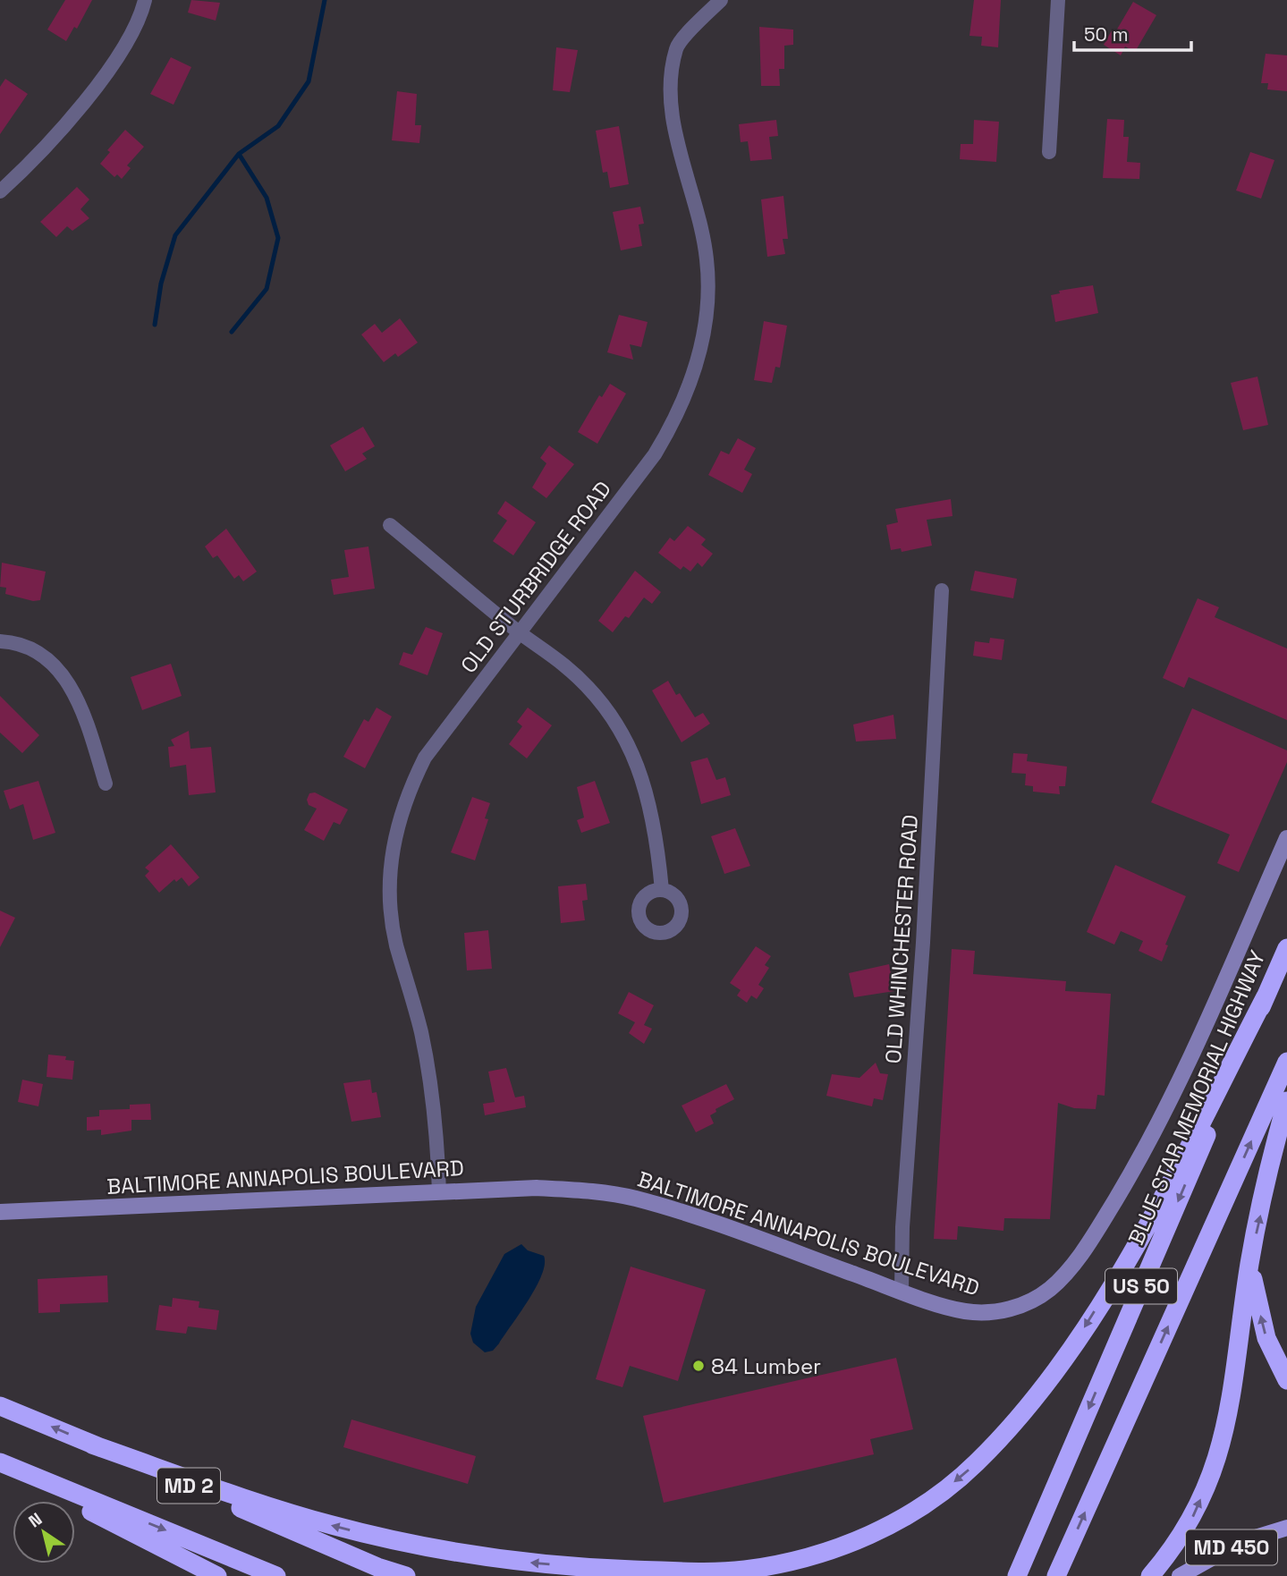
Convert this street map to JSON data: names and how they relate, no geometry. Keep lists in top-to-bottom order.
{
  "streets": {
    "highway": ["BLUE STAR MEMORIAL HIGHWAY", "US 50", "MD 2"],
    "main road": ["MD 450"],
    "street": ["OLD STURBRIDGE ROAD", "OLD WHINCHESTER ROAD", "BALTIMORE ANNAPOLIS BOULEVARD"]
  },
  "crossings": [
    ["OLD STURBRIDGE ROAD", "BALTIMORE ANNAPOLIS BOULEVARD"],
    ["OLD WHINCHESTER ROAD", "BALTIMORE ANNAPOLIS BOULEVARD"]
  ],
  "places": ["84 Lumber"],
  "scale_bar": "50 m",
  "north": "top left"
}
